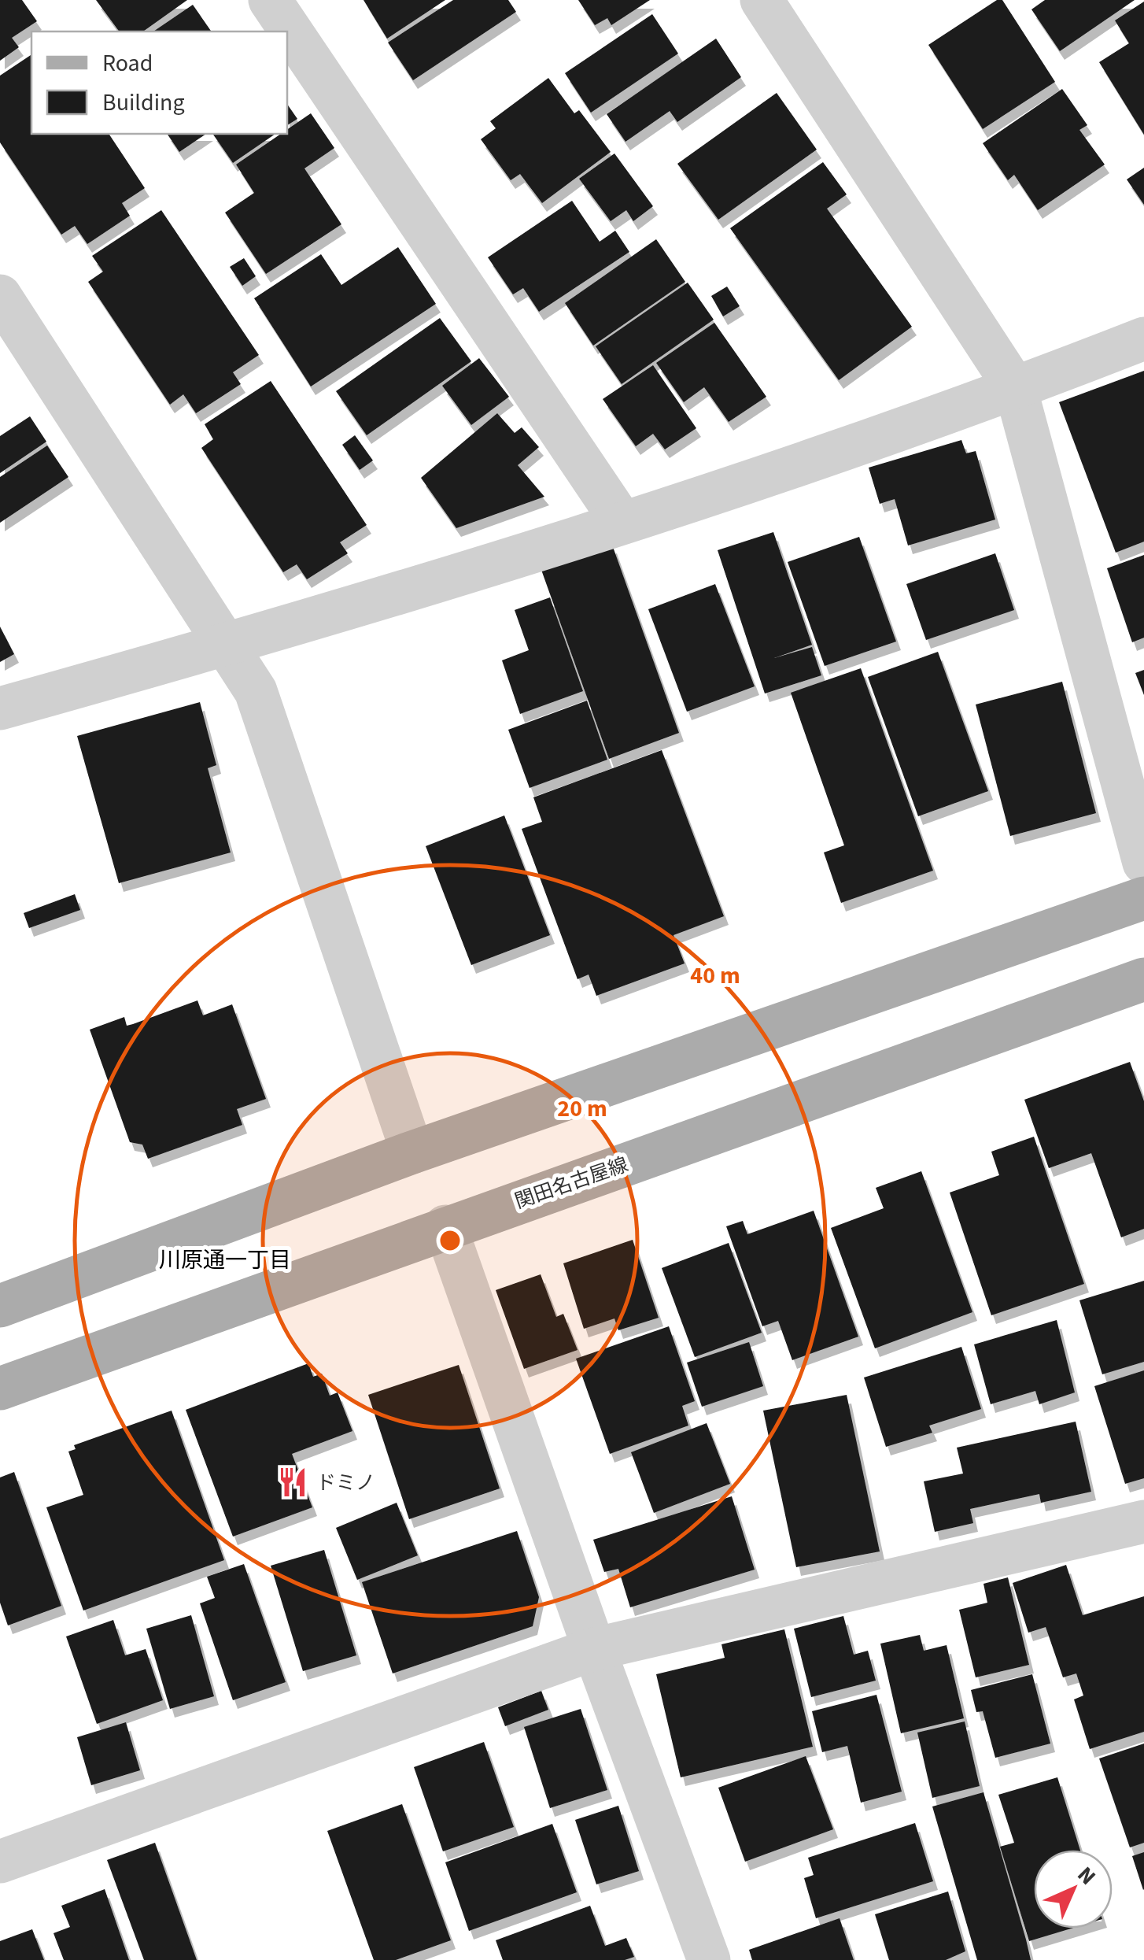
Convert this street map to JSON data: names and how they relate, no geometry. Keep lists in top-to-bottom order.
{
  "streets": {
    "main road": ["関田名古屋線"]
  },
  "districts": ["川原通一丁目"],
  "places": {
    "restaurant": ["ドミノ"]
  },
  "legend": ["Road", "Building"],
  "north": "top right",
  "rings": ["40 m", "20 m"]
}
